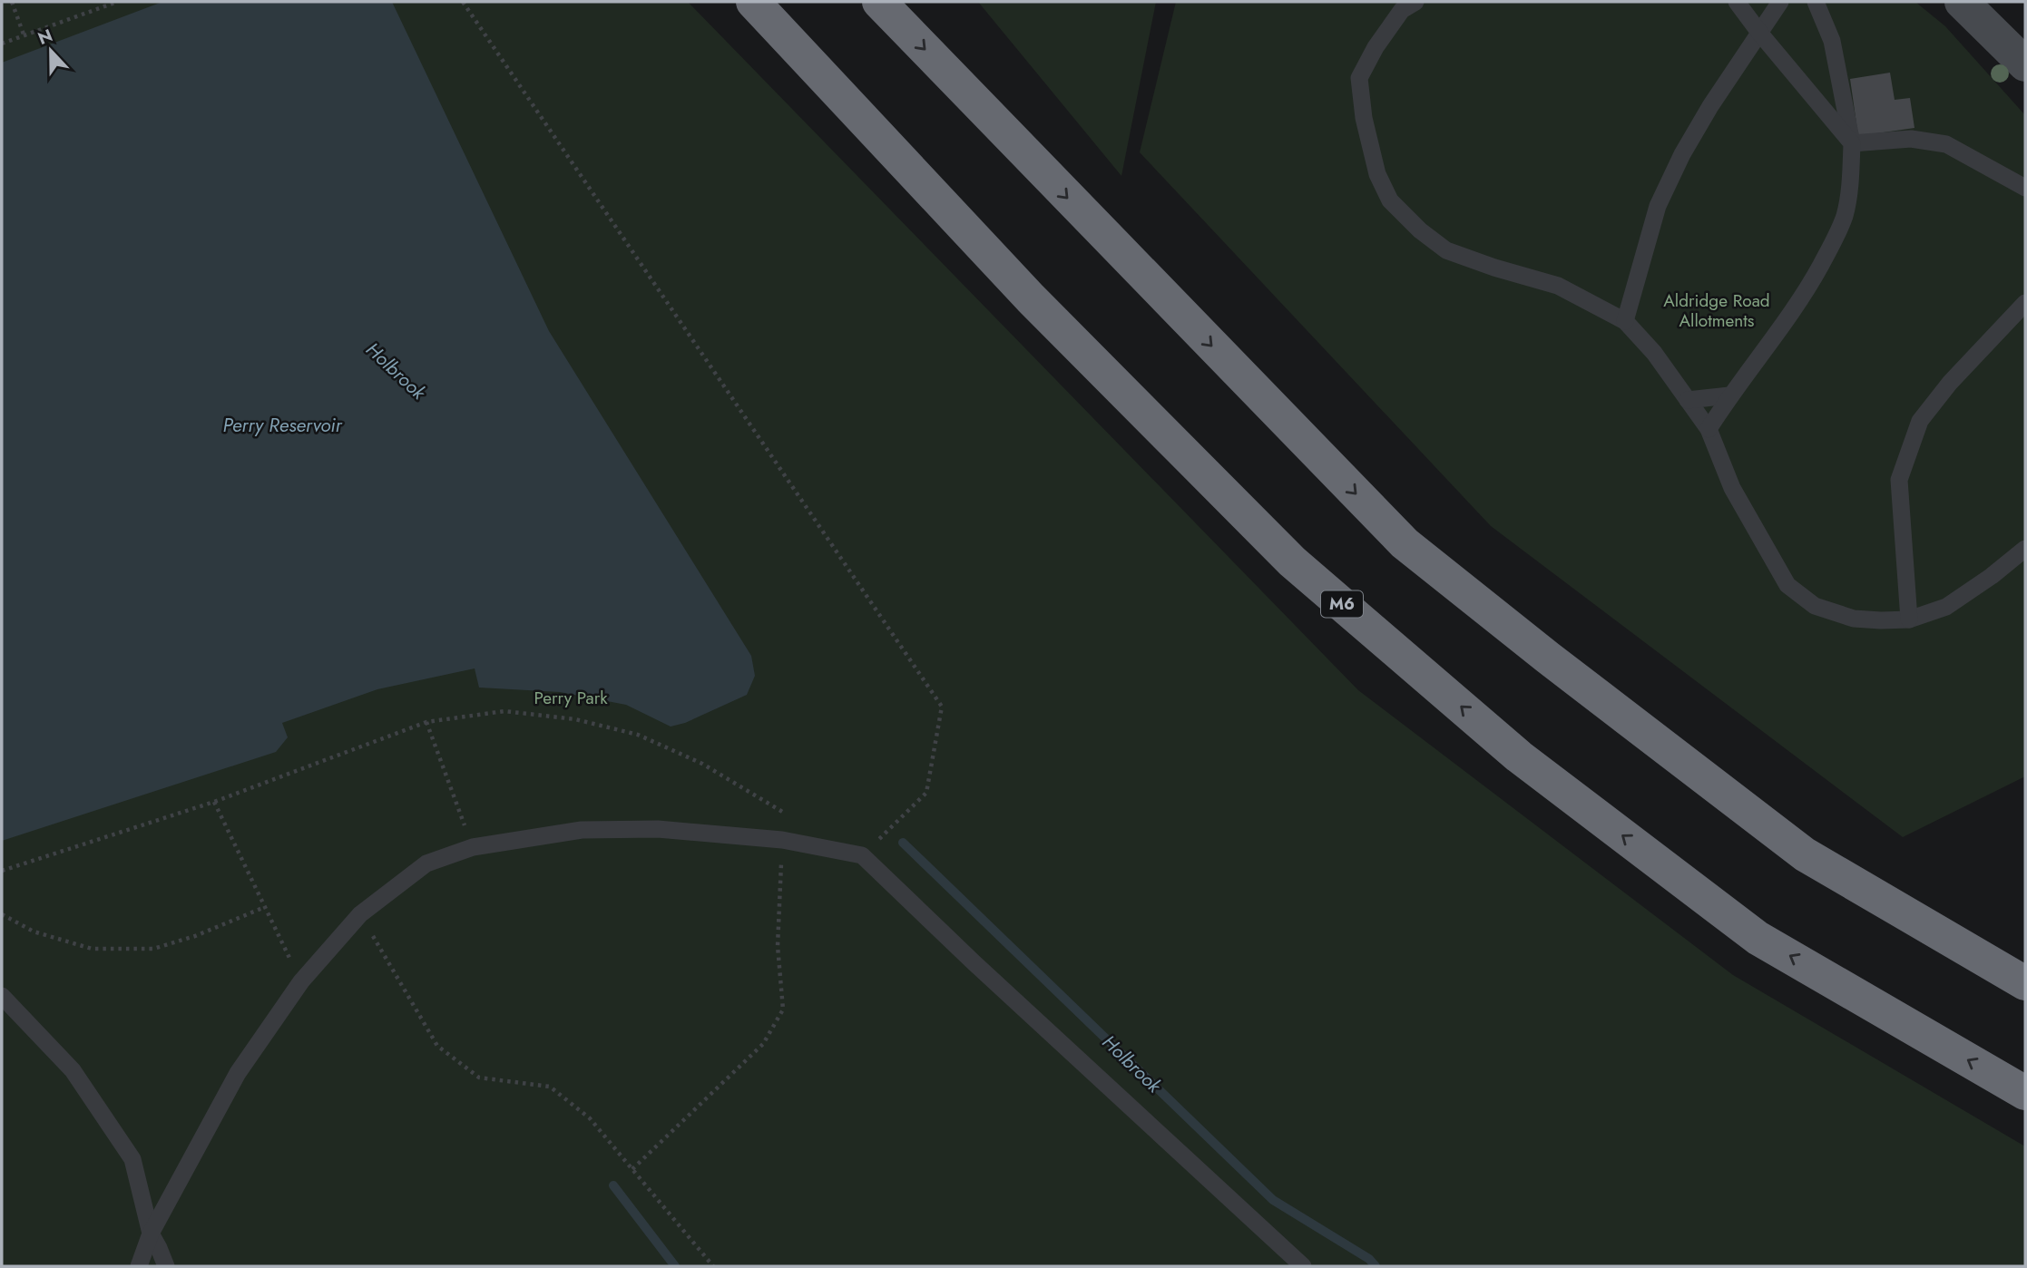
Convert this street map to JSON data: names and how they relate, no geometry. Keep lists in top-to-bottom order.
{
  "streets": {
    "highway": ["M6"]
  },
  "water": ["Holbrook", "Perry Reservoir"],
  "parks": ["Aldridge Road Allotments", "Perry Park"],
  "north": "top"
}
